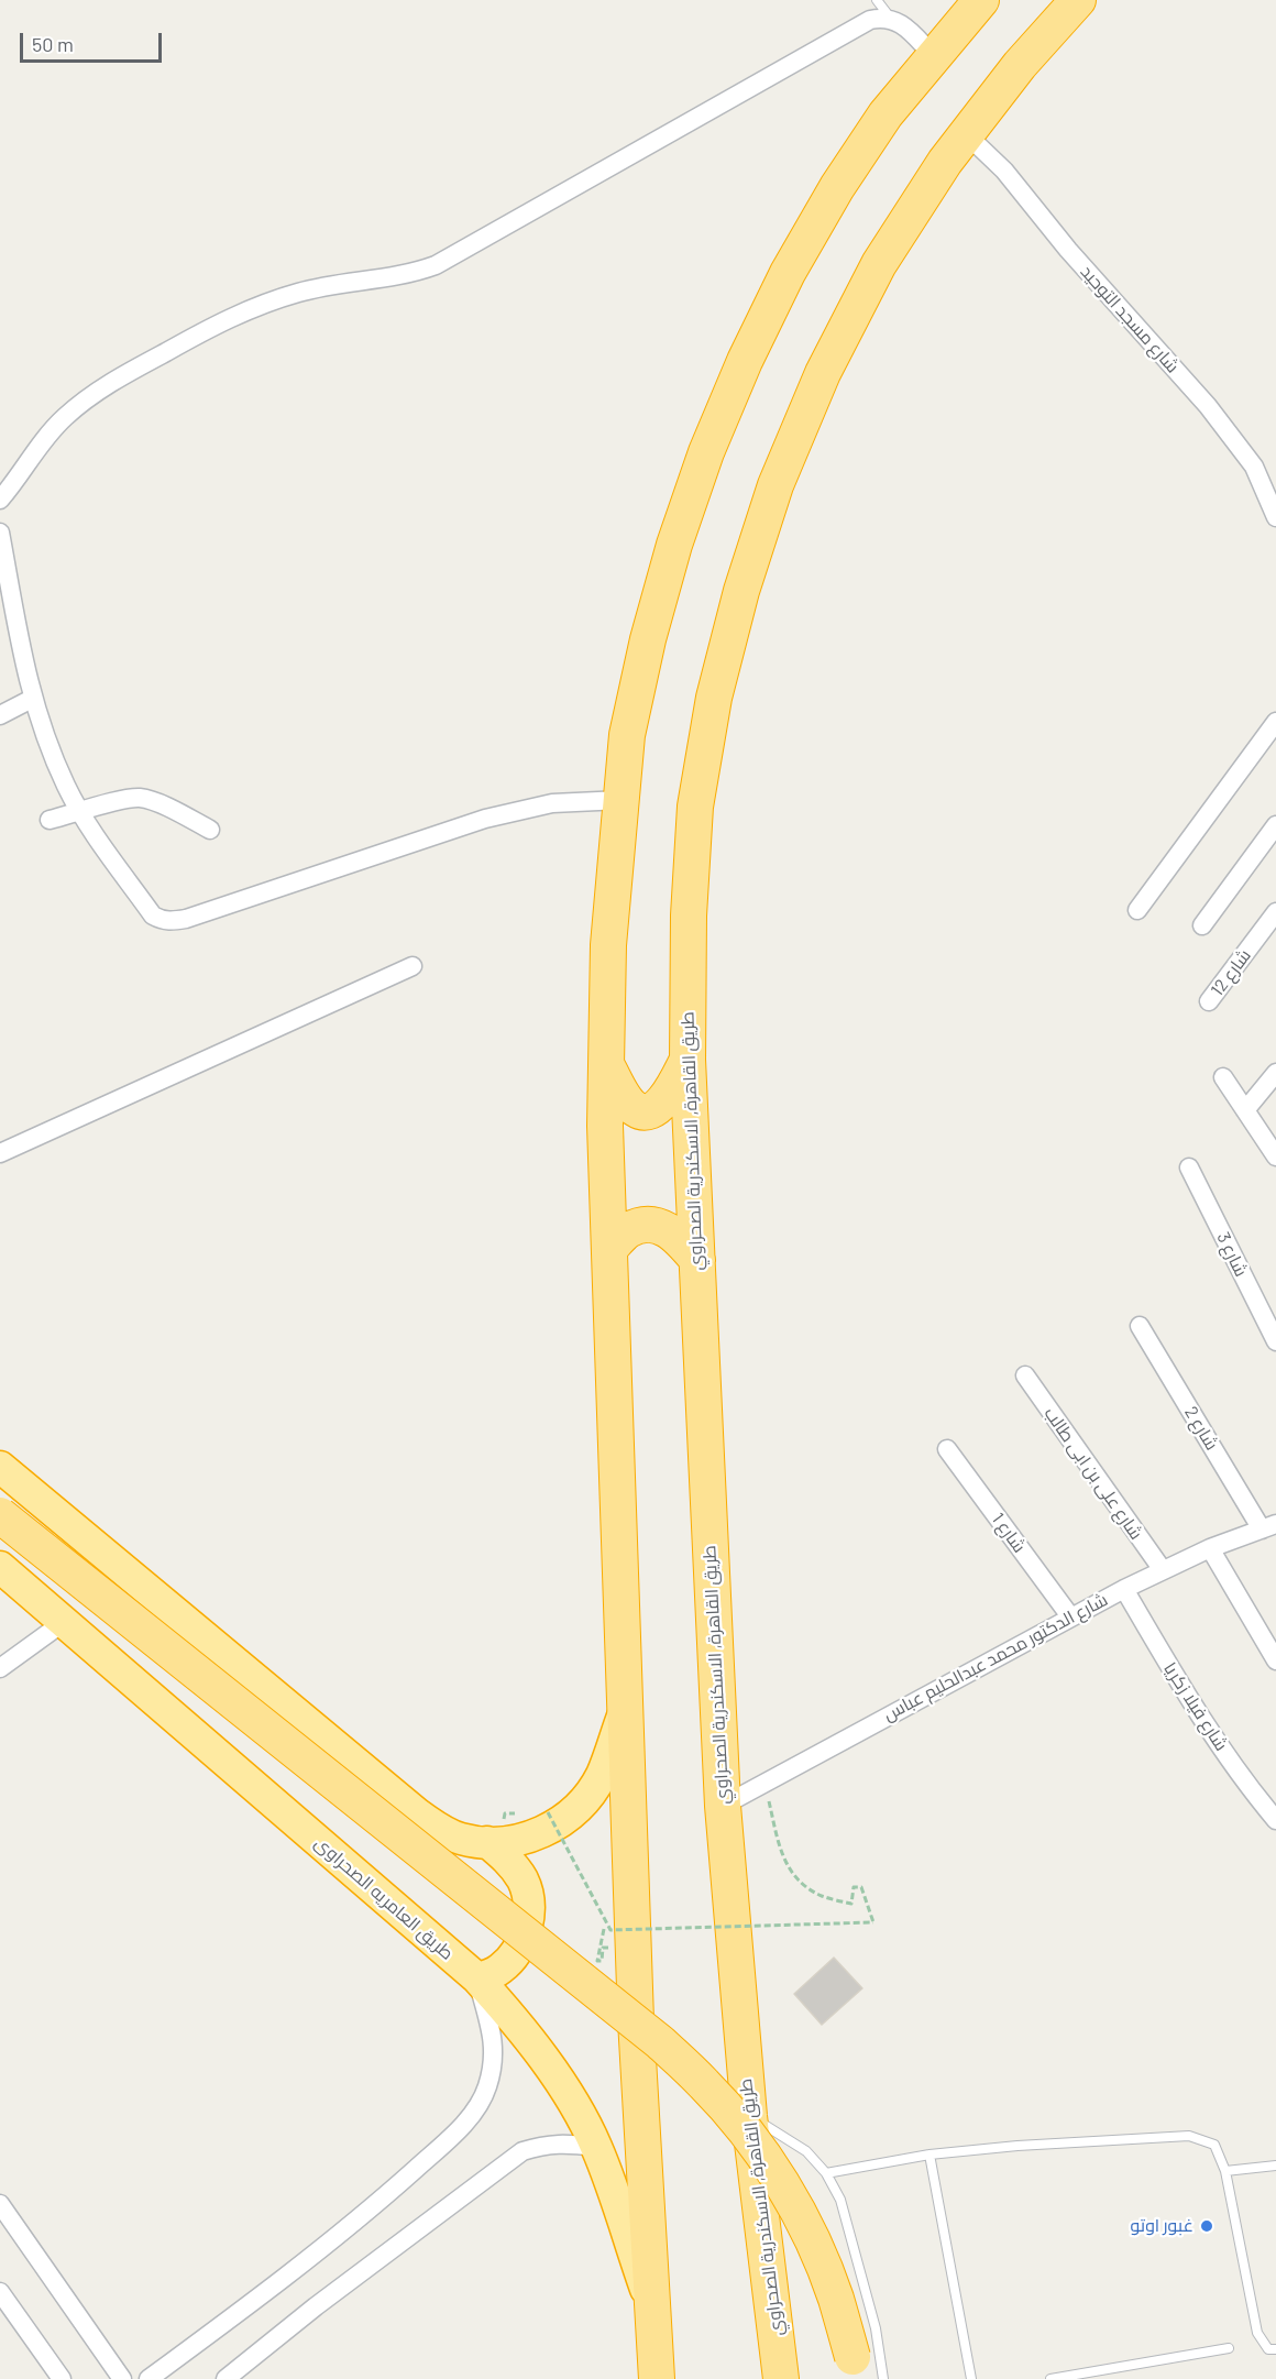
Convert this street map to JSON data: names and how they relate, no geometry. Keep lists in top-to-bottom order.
{
  "streets": {
    "highway": ["طريق القاهرة, الاسكندرية الصحراوي", "طريق العامريه الصحراوى"],
    "street": [
      "شارع مسجد التوحيد",
      "شارع 12",
      "شارع 3",
      "شارع 2",
      "شارع على بن ابى طالب",
      "شارع 1",
      "شارع الدكتور محمد عبدالحليم عباس",
      "شارع فيلا زكريا"
    ]
  },
  "crossings": [
    ["شارع مسجد التوحيد", "طريق القاهرة, الاسكندرية الصحراوي"],
    ["طريق القاهرة, الاسكندرية الصحراوي", "شارع الدكتور محمد عبدالحليم عباس"],
    ["شارع 2", "شارع الدكتور محمد عبدالحليم عباس"],
    ["شارع على بن ابى طالب", "شارع الدكتور محمد عبدالحليم عباس"],
    ["شارع 1", "شارع الدكتور محمد عبدالحليم عباس"],
    ["شارع الدكتور محمد عبدالحليم عباس", "شارع فيلا زكريا"]
  ],
  "places": ["غبور اوتو"],
  "scale_bar": "50 m"
}
